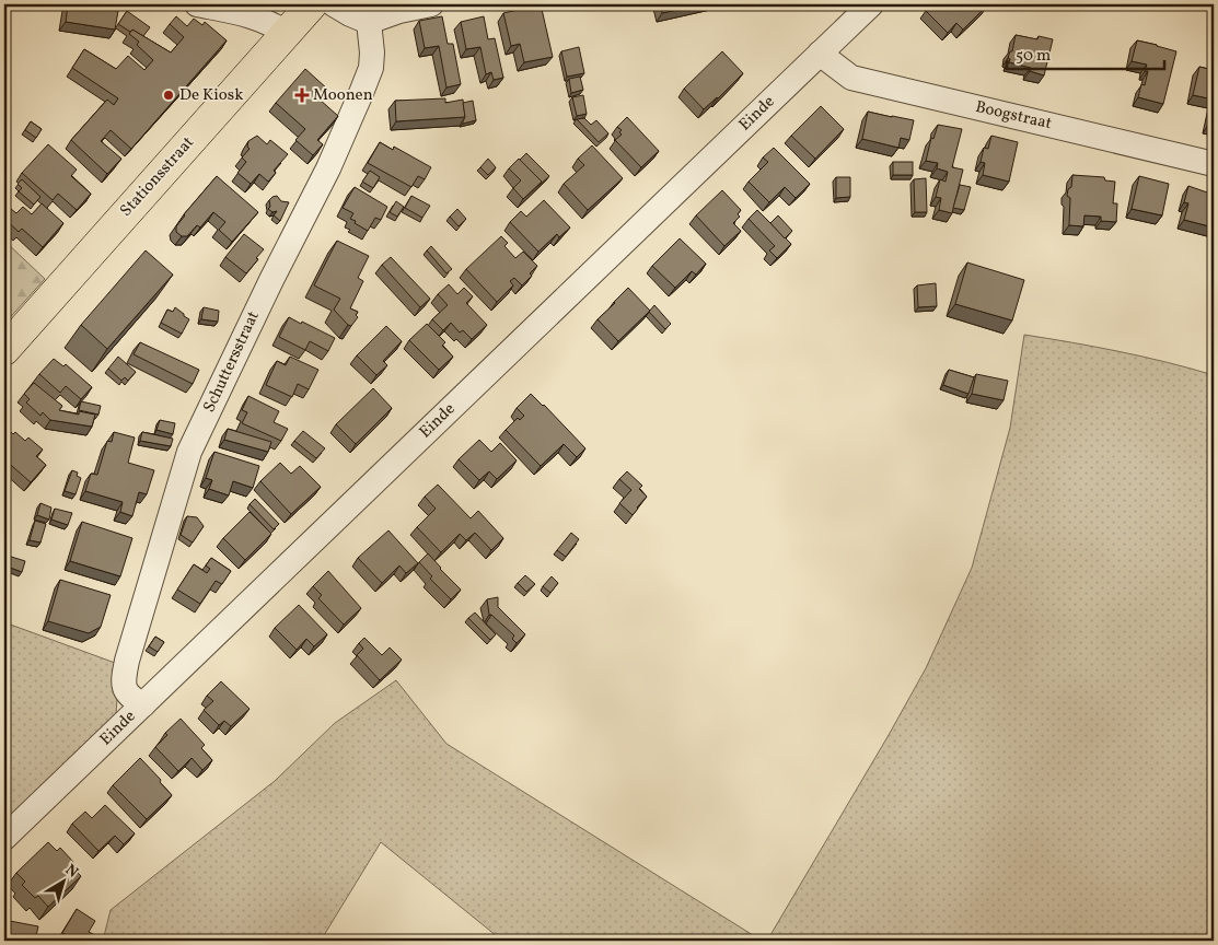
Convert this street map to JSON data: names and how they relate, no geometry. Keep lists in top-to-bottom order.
{
  "streets": {
    "main road": ["Stationsstraat"],
    "street": ["Einde", "Boogstraat", "Schuttersstraat"]
  },
  "crossings": [
    ["Einde", "Boogstraat"],
    ["Einde", "Schuttersstraat"]
  ],
  "places": {
    "other": ["De Kiosk"],
    "health": ["Moonen"]
  },
  "scale_bar": "50 m",
  "north": "top right"
}
